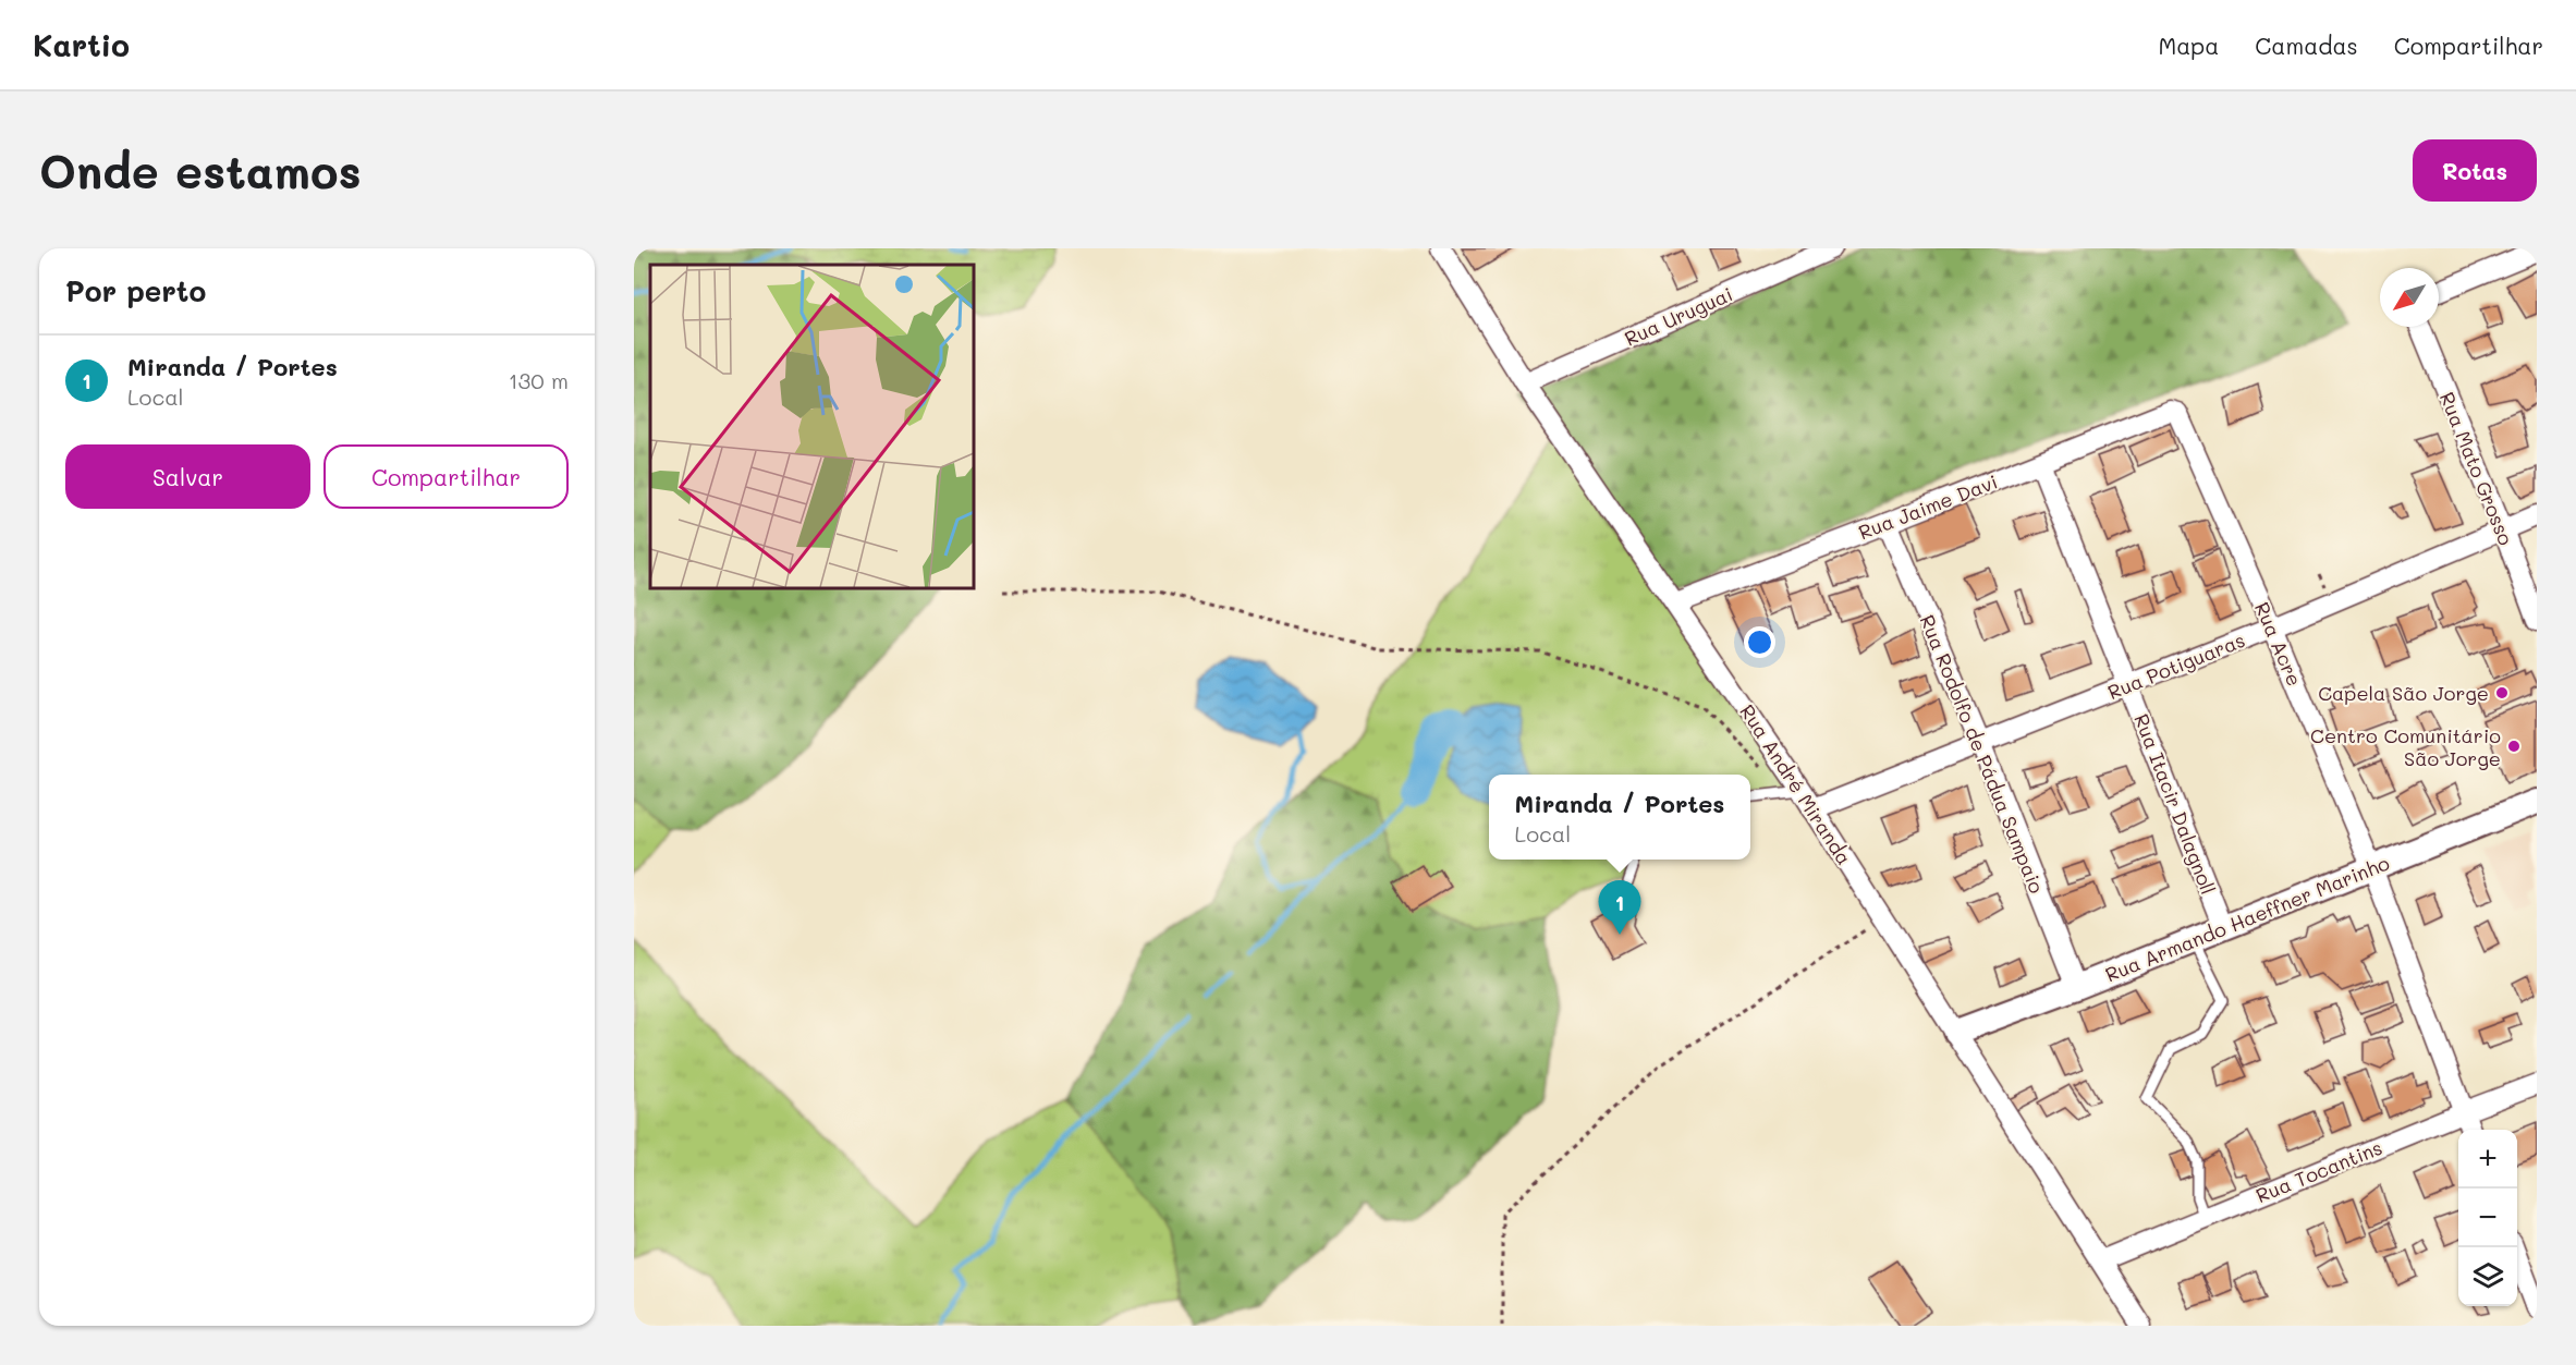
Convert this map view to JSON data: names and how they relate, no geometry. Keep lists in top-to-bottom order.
{
  "streets": {
    "street": [
      "Rua Uruguai",
      "Rua Mato Grosso",
      "Rua Jaime Davi",
      "Rua Acre",
      "Rua Potiguaras",
      "Rua Rodolfo de Pádua Sampaio",
      "Rua André Miranda",
      "Rua Itacir Dalagnoll",
      "Rua Armando Haeffner Marinho",
      "Rua Tocantins"
    ]
  },
  "crossings": [
    ["Rua Uruguai", "Rua André Miranda"],
    ["Rua Mato Grosso", "Rua Potiguaras"],
    ["Rua Jaime Davi", "Rua Acre"],
    ["Rua Jaime Davi", "Rua Rodolfo de Pádua Sampaio"],
    ["Rua Jaime Davi", "Rua André Miranda"],
    ["Rua Jaime Davi", "Rua Itacir Dalagnoll"],
    ["Rua Acre", "Rua Potiguaras"],
    ["Rua Acre", "Rua Armando Haeffner Marinho"],
    ["Rua Acre", "Rua Tocantins"],
    ["Rua Potiguaras", "Rua Rodolfo de Pádua Sampaio"],
    ["Rua Potiguaras", "Rua André Miranda"],
    ["Rua Potiguaras", "Rua Itacir Dalagnoll"],
    ["Rua Rodolfo de Pádua Sampaio", "Rua Armando Haeffner Marinho"],
    ["Rua André Miranda", "Rua Armando Haeffner Marinho"],
    ["Rua André Miranda", "Rua Tocantins"],
    ["Rua Itacir Dalagnoll", "Rua Armando Haeffner Marinho"]
  ],
  "places": ["Capela São Jorge", "Centro Comunitário São Jorge"],
  "north": "bottom left",
  "page": {
    "header": "Kartio",
    "nav": ["Mapa", "Camadas", "Compartilhar"],
    "buttons": [
      "Rotas",
      ["Salvar", "Compartilhar"]
    ],
    "title": "Onde estamos",
    "heading": "Por perto",
    "list": [
      {
        "mark": "1",
        "name": "Miranda / Portes",
        "note": "Local",
        "value": "130 m"
      }
    ],
    "popup": ["Miranda / Portes", "Local"],
    "pins": "1",
    "map_buttons": ["+", "−"]
  }
}
